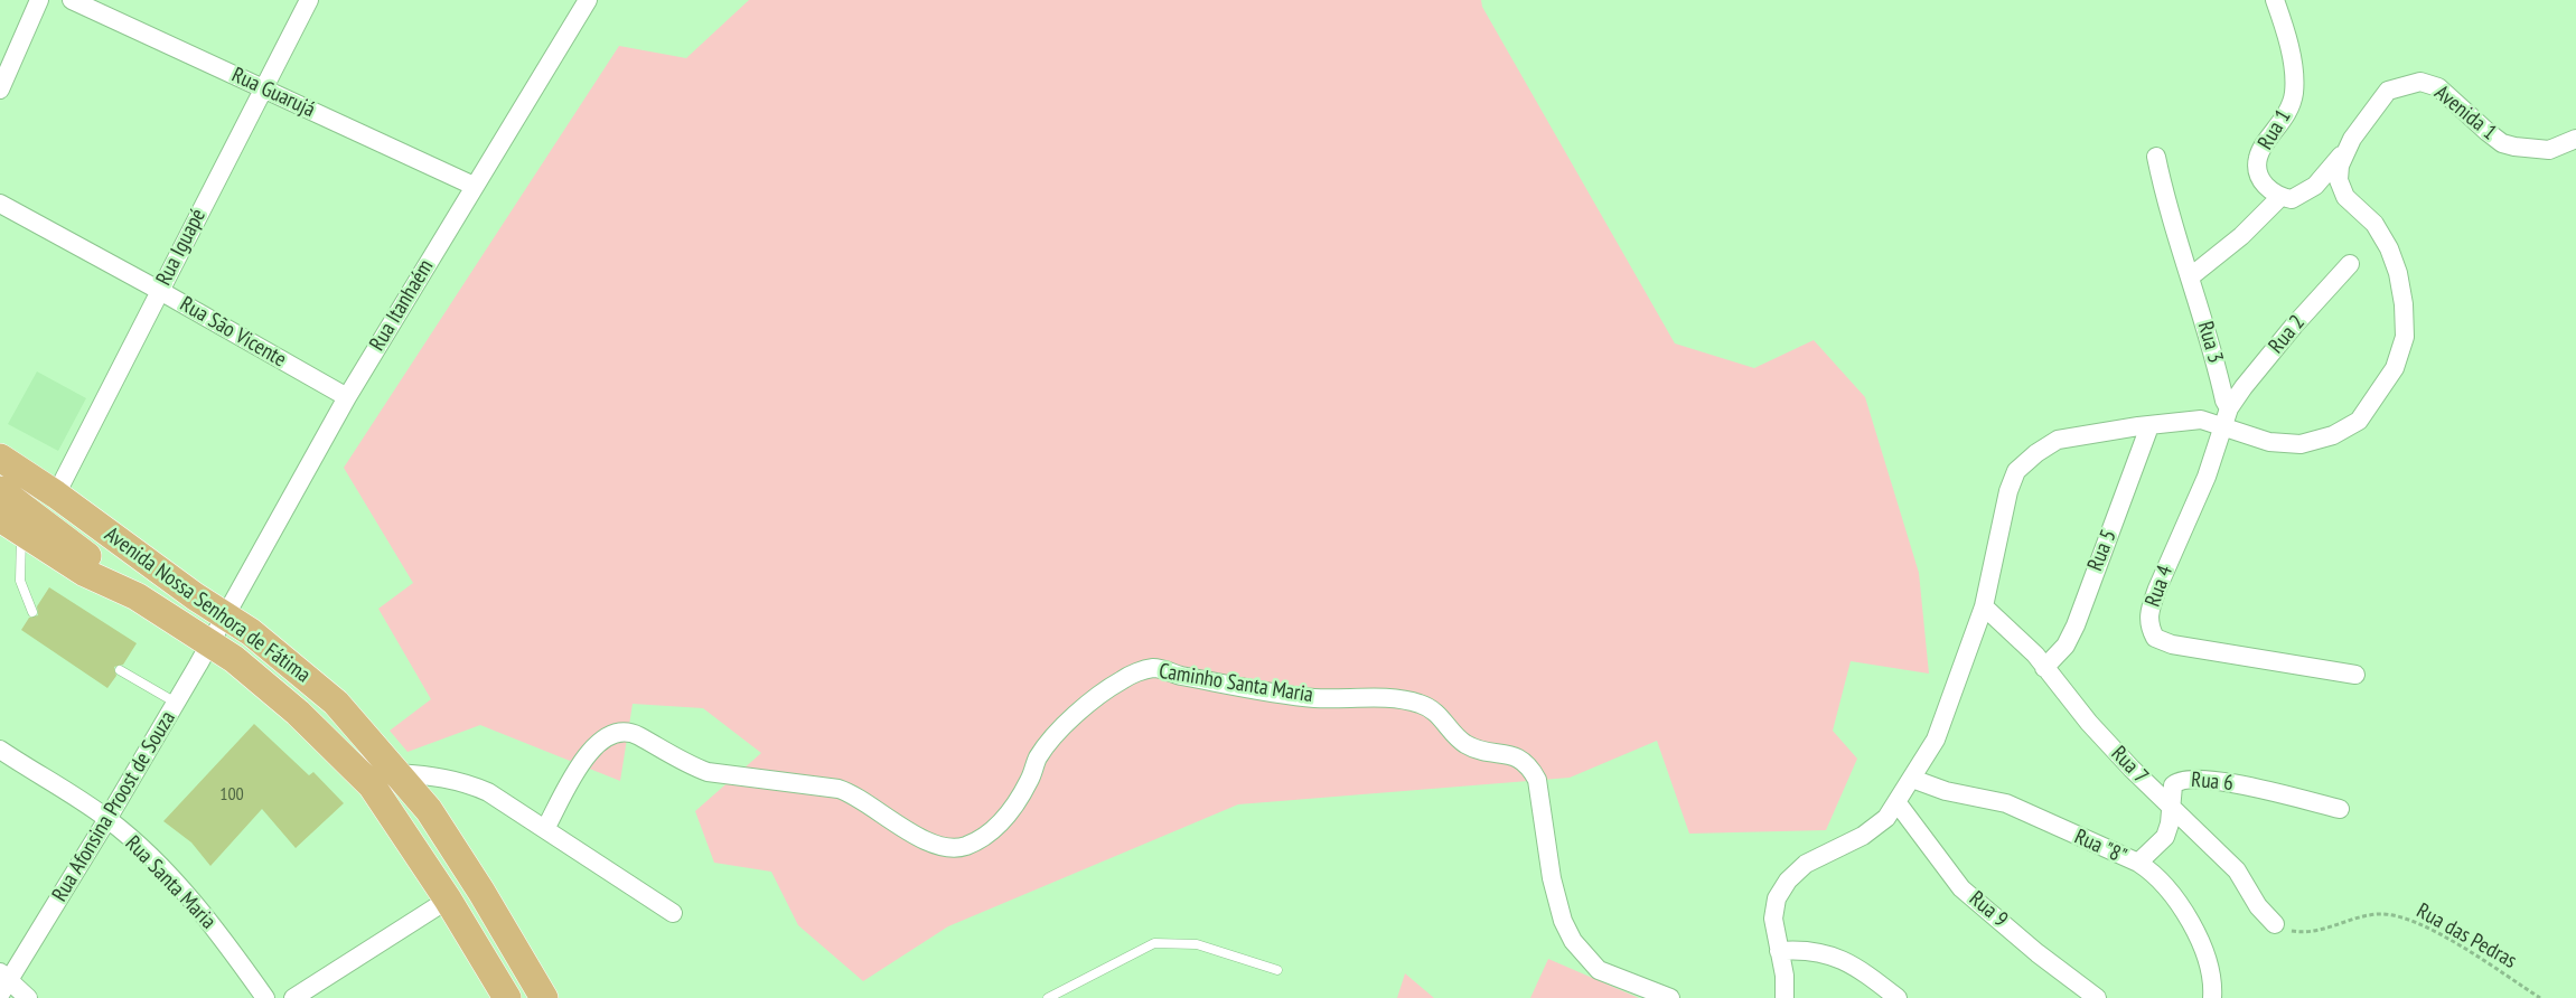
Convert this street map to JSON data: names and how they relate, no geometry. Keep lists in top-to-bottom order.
{
  "streets": {
    "main road": ["Avenida Nossa Senhora de Fátima"],
    "street": [
      "Rua Guarujá",
      "Avenida 1",
      "Rua 1",
      "Rua Iguapé",
      "Rua Itanhaém",
      "Rua São Vicente",
      "Rua 2",
      "Rua 3",
      "Rua 5",
      "Rua 4",
      "Caminho Santa Maria",
      "Rua 7",
      "Rua 6",
      "Rua Afonsina Proost de Souza",
      "Rua \"8\"",
      "Rua Santa Maria",
      "Rua 9"
    ],
    "path": ["Rua das Pedras"]
  },
  "crossings": [
    ["Rua Guarujá", "Rua Iguapé"],
    ["Rua Guarujá", "Rua Itanhaém"],
    ["Rua Iguapé", "Rua São Vicente"],
    ["Rua Iguapé", "Avenida Nossa Senhora de Fátima"],
    ["Rua Itanhaém", "Rua São Vicente"],
    ["Rua Itanhaém", "Avenida Nossa Senhora de Fátima"],
    ["Rua Itanhaém", "Rua Afonsina Proost de Souza"],
    ["Rua 2", "Rua 3"],
    ["Rua 2", "Rua 4"],
    ["Rua 3", "Rua 4"],
    ["Rua 5", "Rua 7"],
    ["Avenida Nossa Senhora de Fátima", "Rua Afonsina Proost de Souza"],
    ["Rua 7", "Rua 6"],
    ["Rua 7", "Rua das Pedras"],
    ["Rua 6", "Rua \"8\""],
    ["Rua Afonsina Proost de Souza", "Rua Santa Maria"]
  ],
  "house_numbers": ["100"]
}
